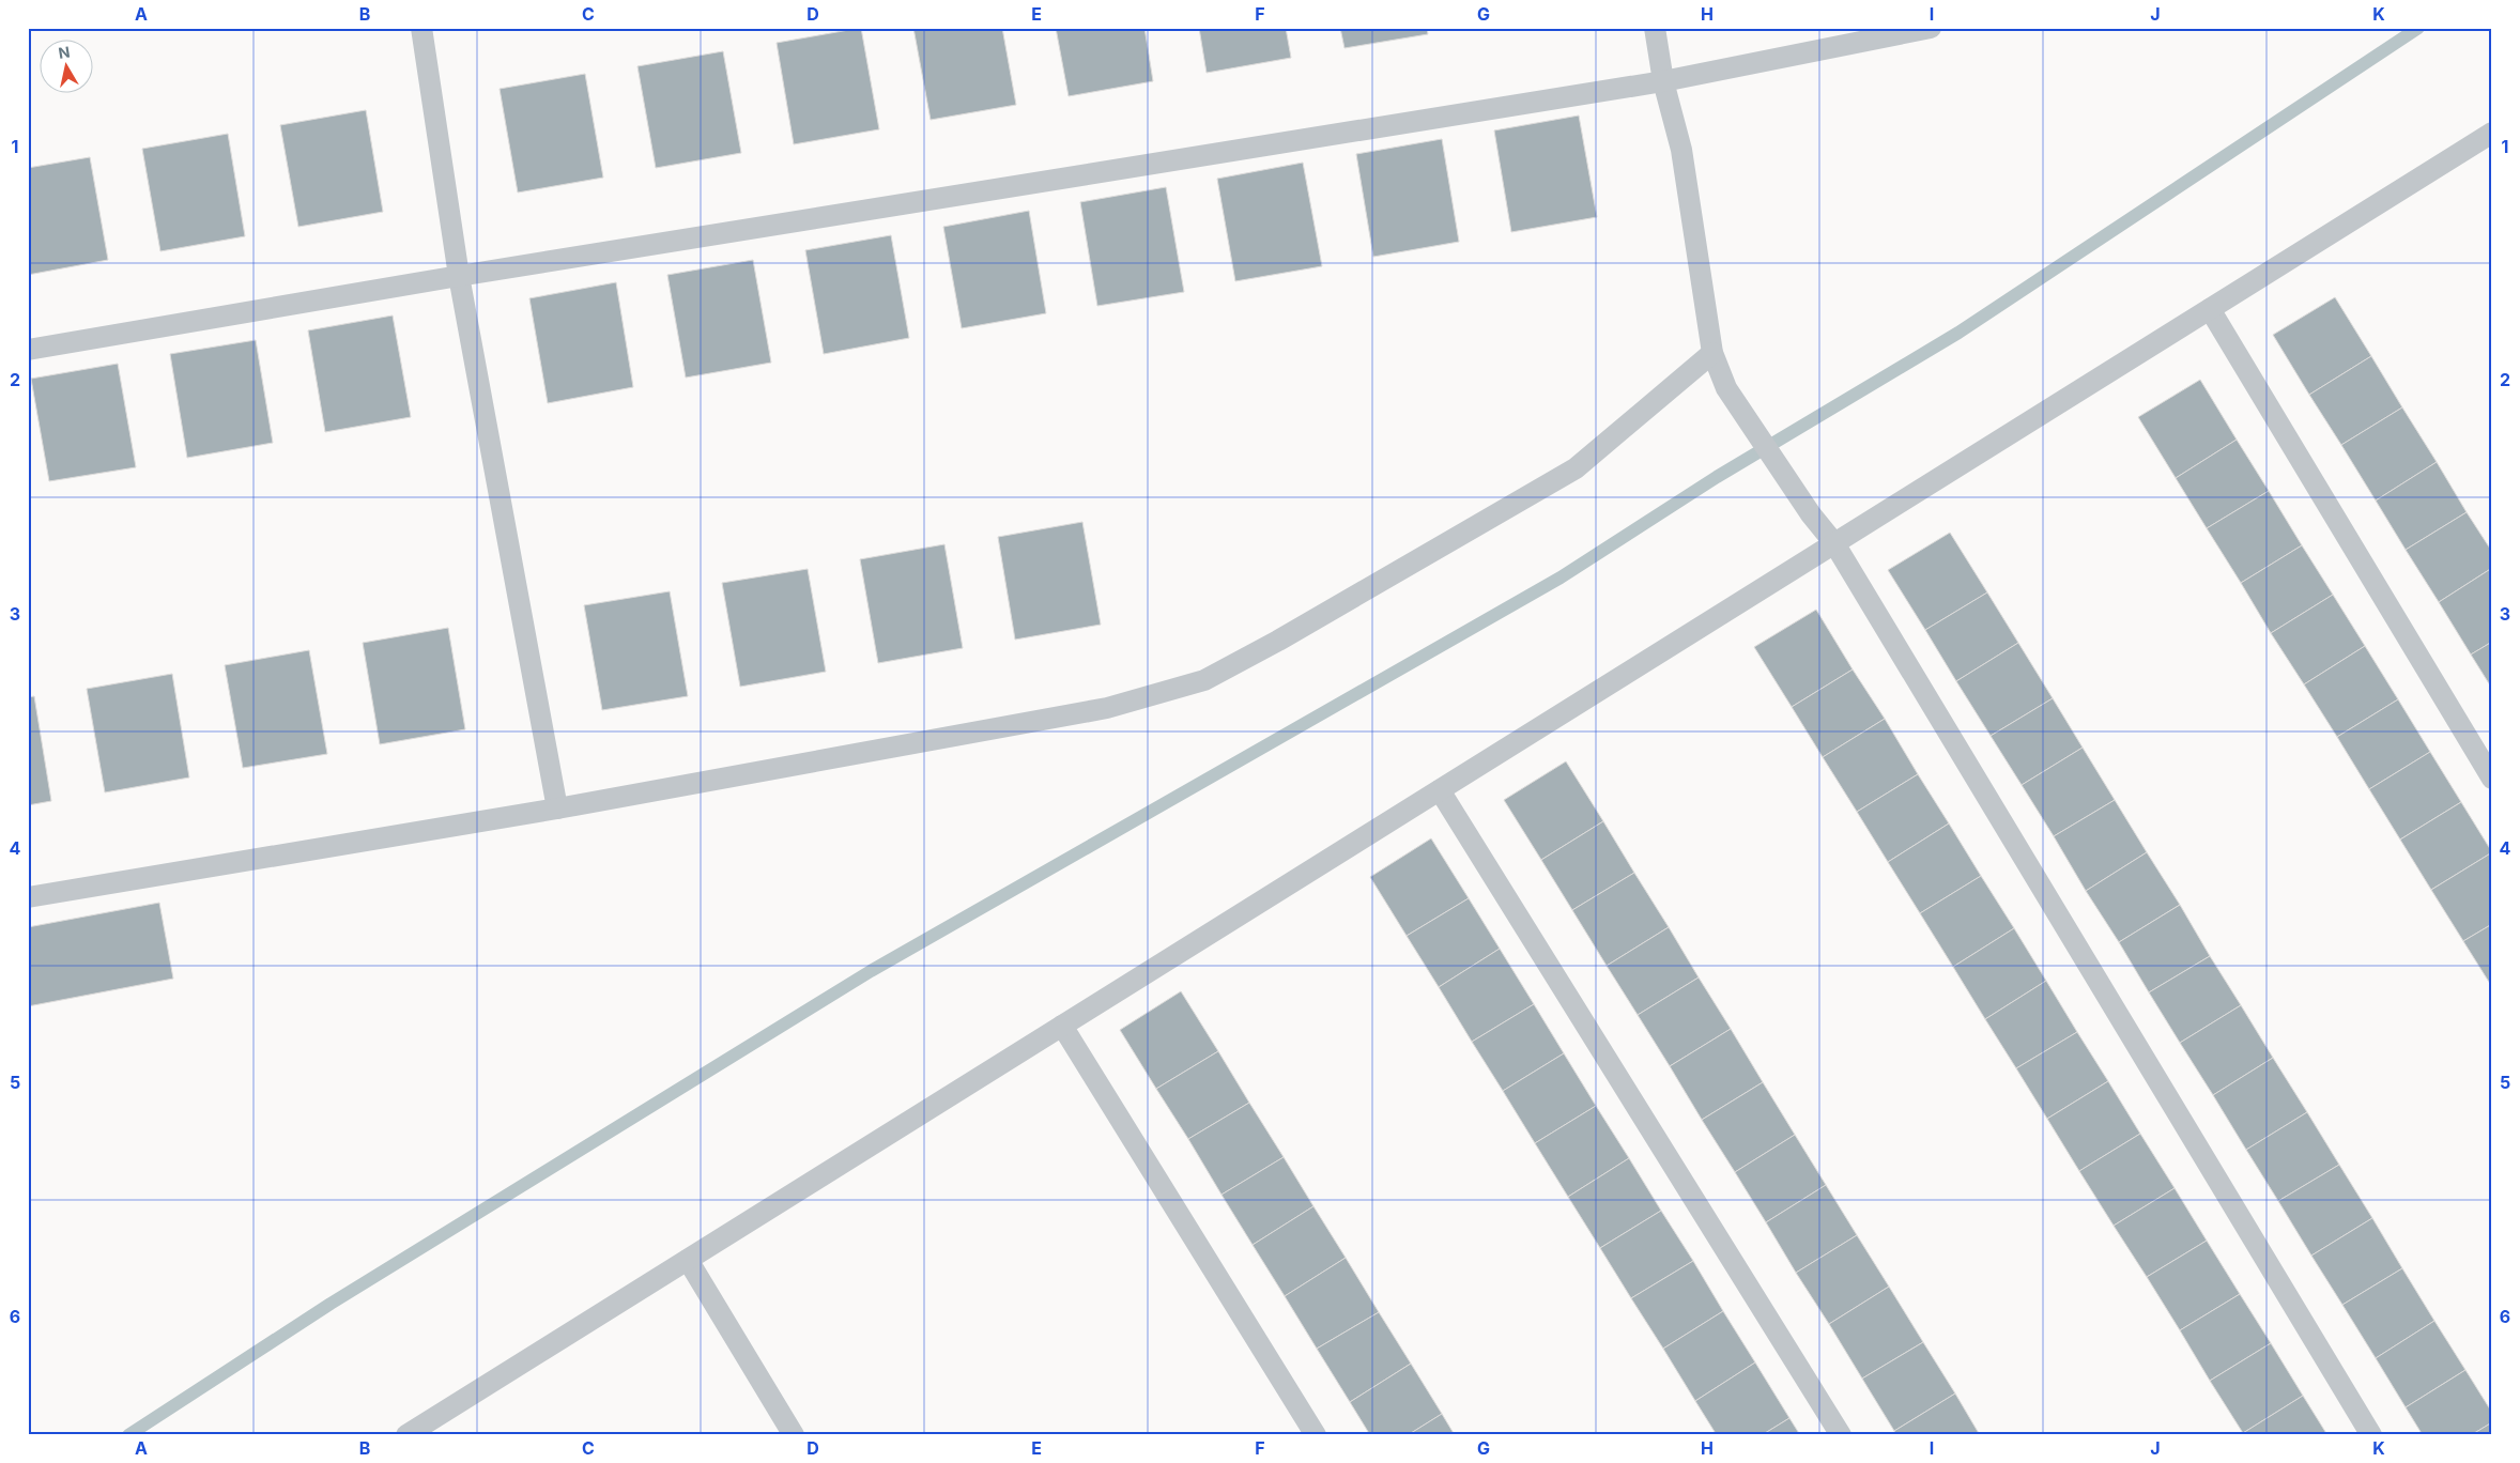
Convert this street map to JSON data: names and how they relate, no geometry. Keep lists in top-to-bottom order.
{
  "north": "top",
  "grid": {
    "columns": [
      "A",
      "B",
      "C",
      "D",
      "E",
      "F",
      "G",
      "H",
      "I",
      "J",
      "K"
    ],
    "rows": [
      "1",
      "2",
      "3",
      "4",
      "5",
      "6"
    ]
  }
}
